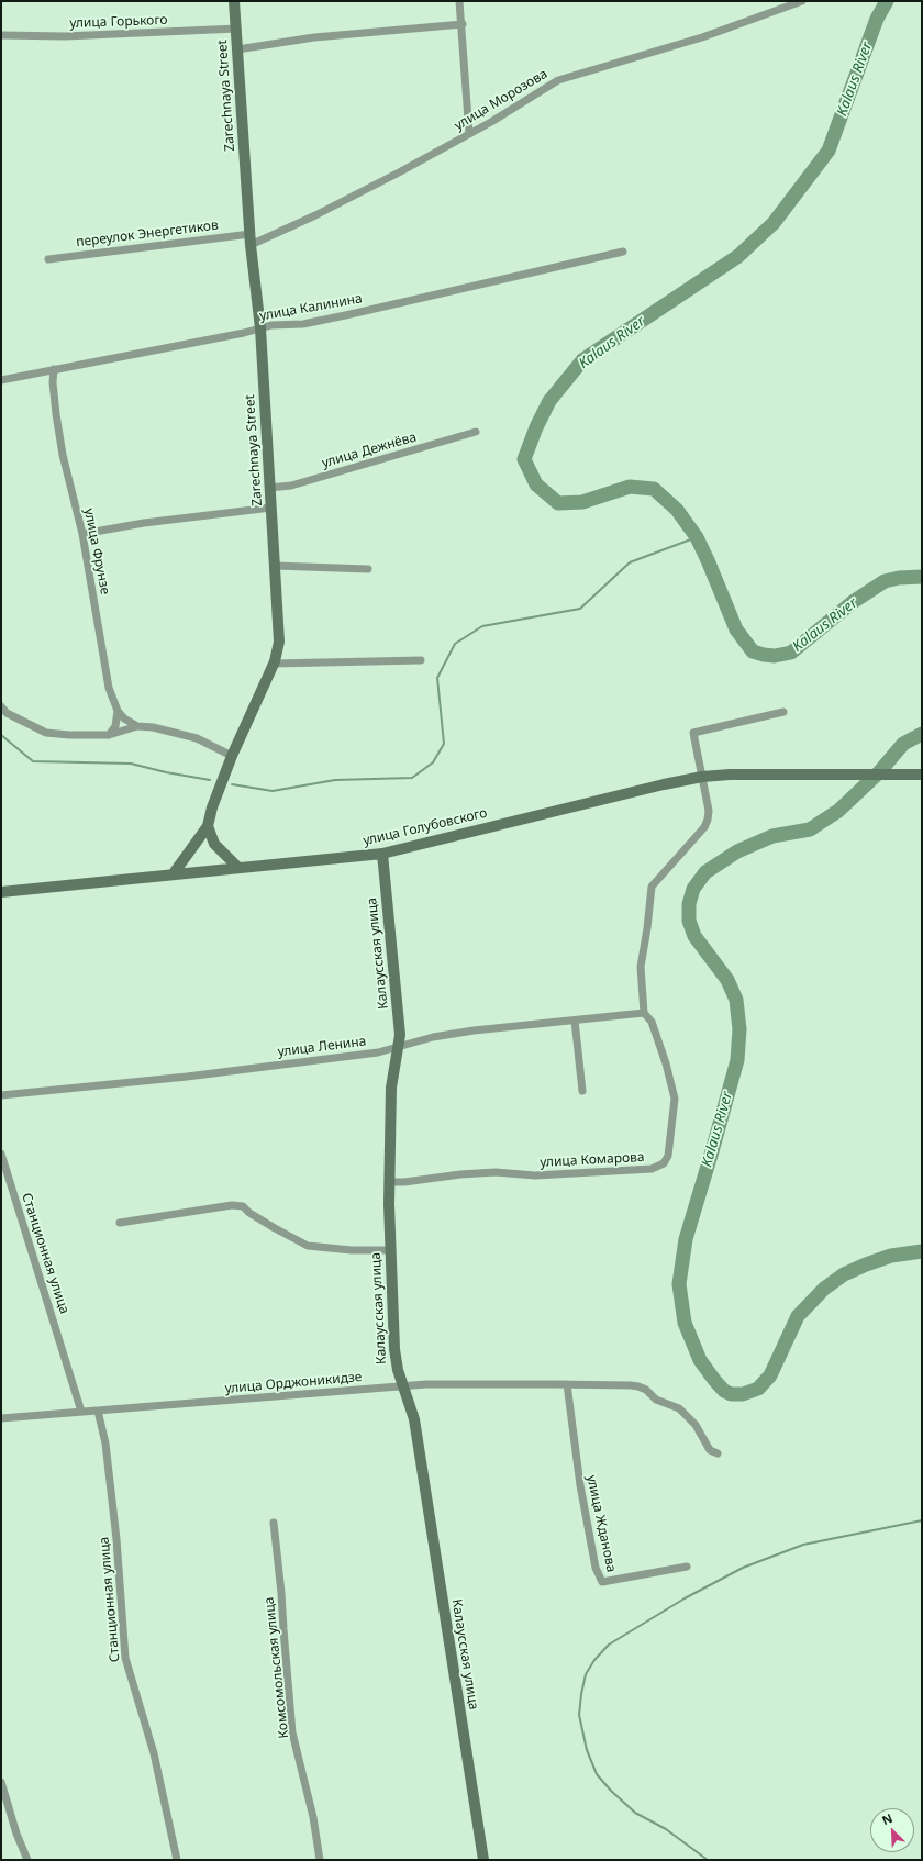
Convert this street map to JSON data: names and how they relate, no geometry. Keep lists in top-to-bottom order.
{
  "streets": {
    "street": [
      "улица Горького",
      "Zarechnaya Street",
      "улица Морозова",
      "переулок Энергетиков",
      "улица Калинина",
      "улица Дежнёва",
      "улица Фрунзе",
      "улица Голубовского",
      "Калаусская улица",
      "улица Ленина",
      "улица Комарова",
      "Станционная улица",
      "улица Орджоникидзе",
      "улица Жданова",
      "Комсомольская улица"
    ]
  },
  "crossings": [
    ["улица Горького", "Zarechnaya Street"],
    ["Zarechnaya Street", "улица Морозова"],
    ["Zarechnaya Street", "переулок Энергетиков"],
    ["Zarechnaya Street", "улица Калинина"],
    ["Zarechnaya Street", "улица Дежнёва"],
    ["Zarechnaya Street", "улица Голубовского"],
    ["улица Морозова", "переулок Энергетиков"],
    ["улица Калинина", "улица Фрунзе"],
    ["улица Голубовского", "Калаусская улица"],
    ["улица Голубовского", "улица Комарова"],
    ["Калаусская улица", "улица Ленина"],
    ["Калаусская улица", "улица Комарова"],
    ["Калаусская улица", "улица Орджоникидзе"],
    ["улица Ленина", "улица Комарова"],
    ["Станционная улица", "улица Орджоникидзе"],
    ["улица Орджоникидзе", "улица Жданова"]
  ],
  "water": ["Kalaus River"],
  "north": "top left"
}
